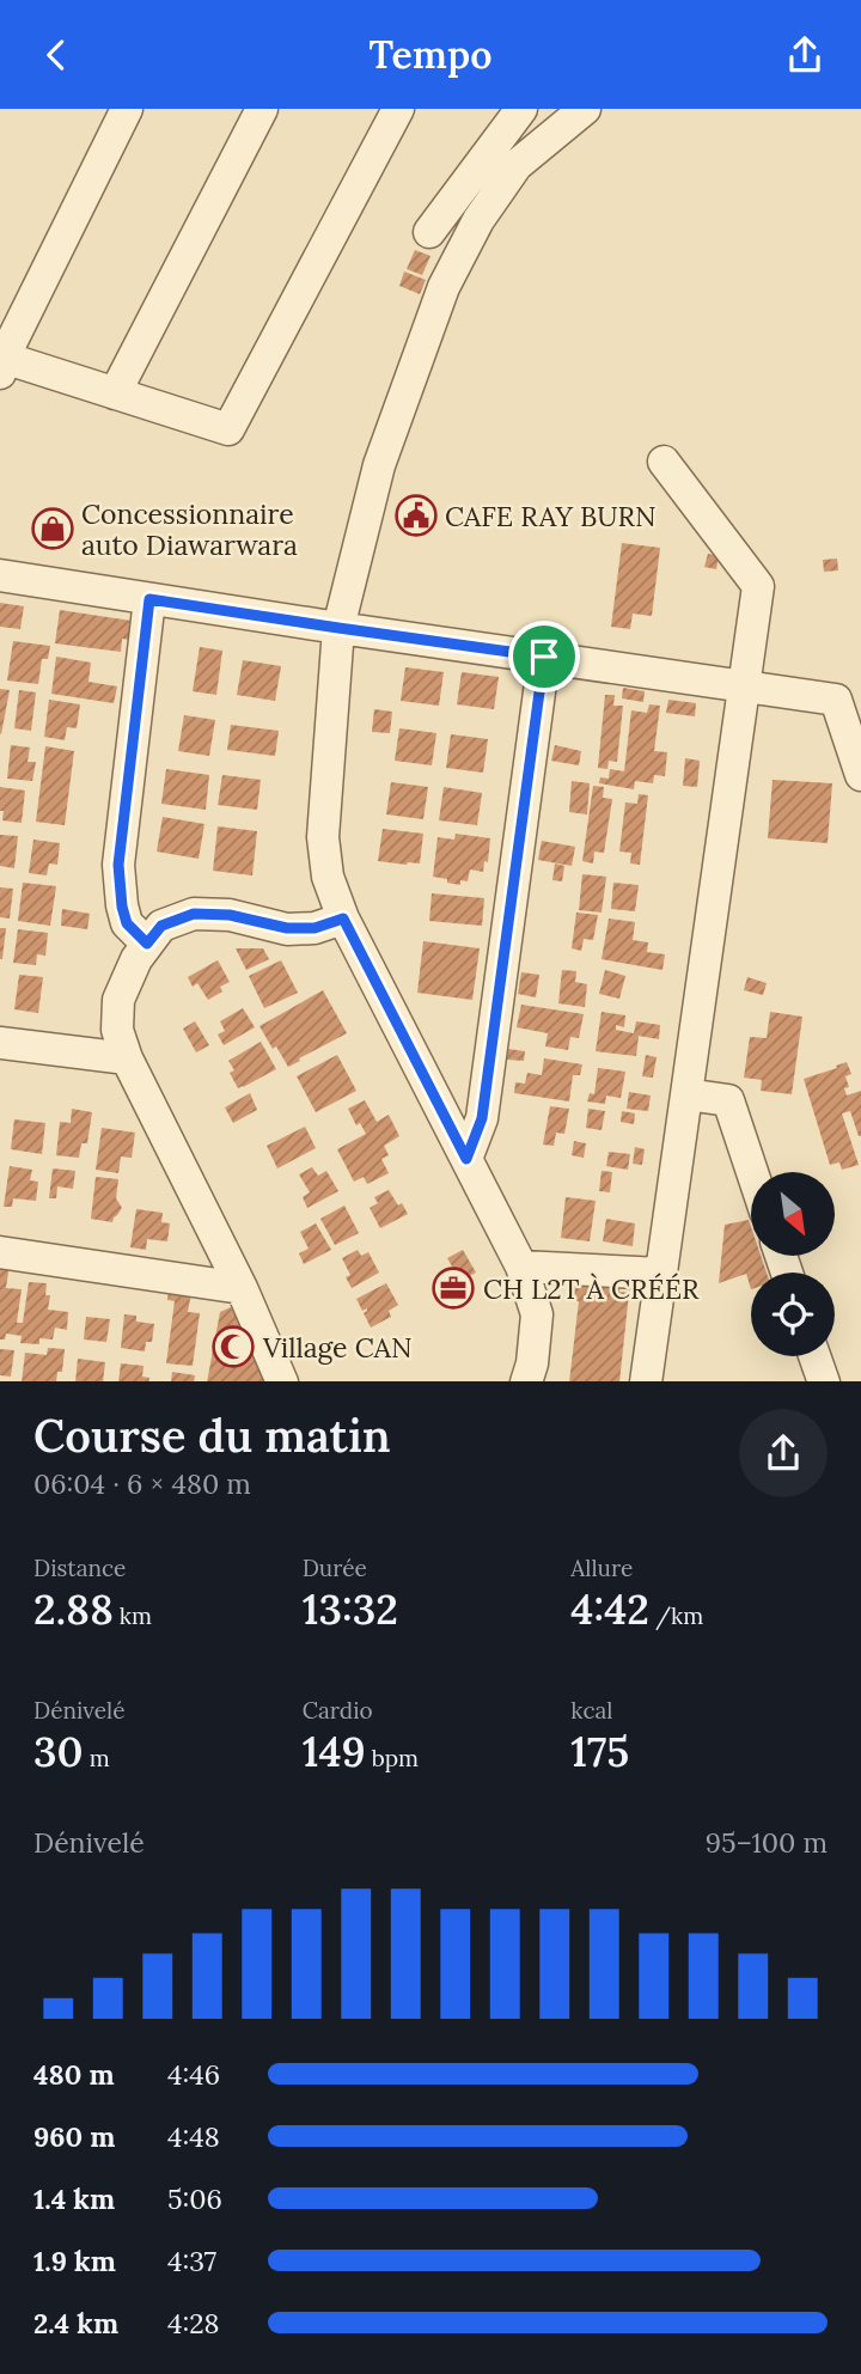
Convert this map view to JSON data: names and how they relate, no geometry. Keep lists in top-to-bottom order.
{
  "places": {
    "public building": ["CAFE RAY BURN"],
    "shop": ["Concessionnaire auto Diawarwara"],
    "office": ["CH L2T À CRÉÉR"],
    "mosque": ["Village CAN"]
  },
  "north": "bottom right",
  "page": {
    "header": "Tempo",
    "heading": ["Course du matin", "06:04 · 6 × 480 m"],
    "stats": [
      ["Distance", "2.88 km"],
      ["Durée", "13:32"],
      ["Allure", "4:42 /km"],
      ["Dénivelé", "30 m"],
      ["Cardio", "149 bpm"],
      ["kcal", "175"]
    ],
    "chart": ["Dénivelé", "95–100 m"],
    "list": [
      {
        "name": "480 m",
        "note": "4:46"
      },
      {
        "name": "960 m",
        "note": "4:48"
      },
      {
        "name": "1.4 km",
        "note": "5:06"
      },
      {
        "name": "1.9 km",
        "note": "4:37"
      },
      {
        "name": "2.4 km",
        "note": "4:28"
      }
    ]
  }
}
